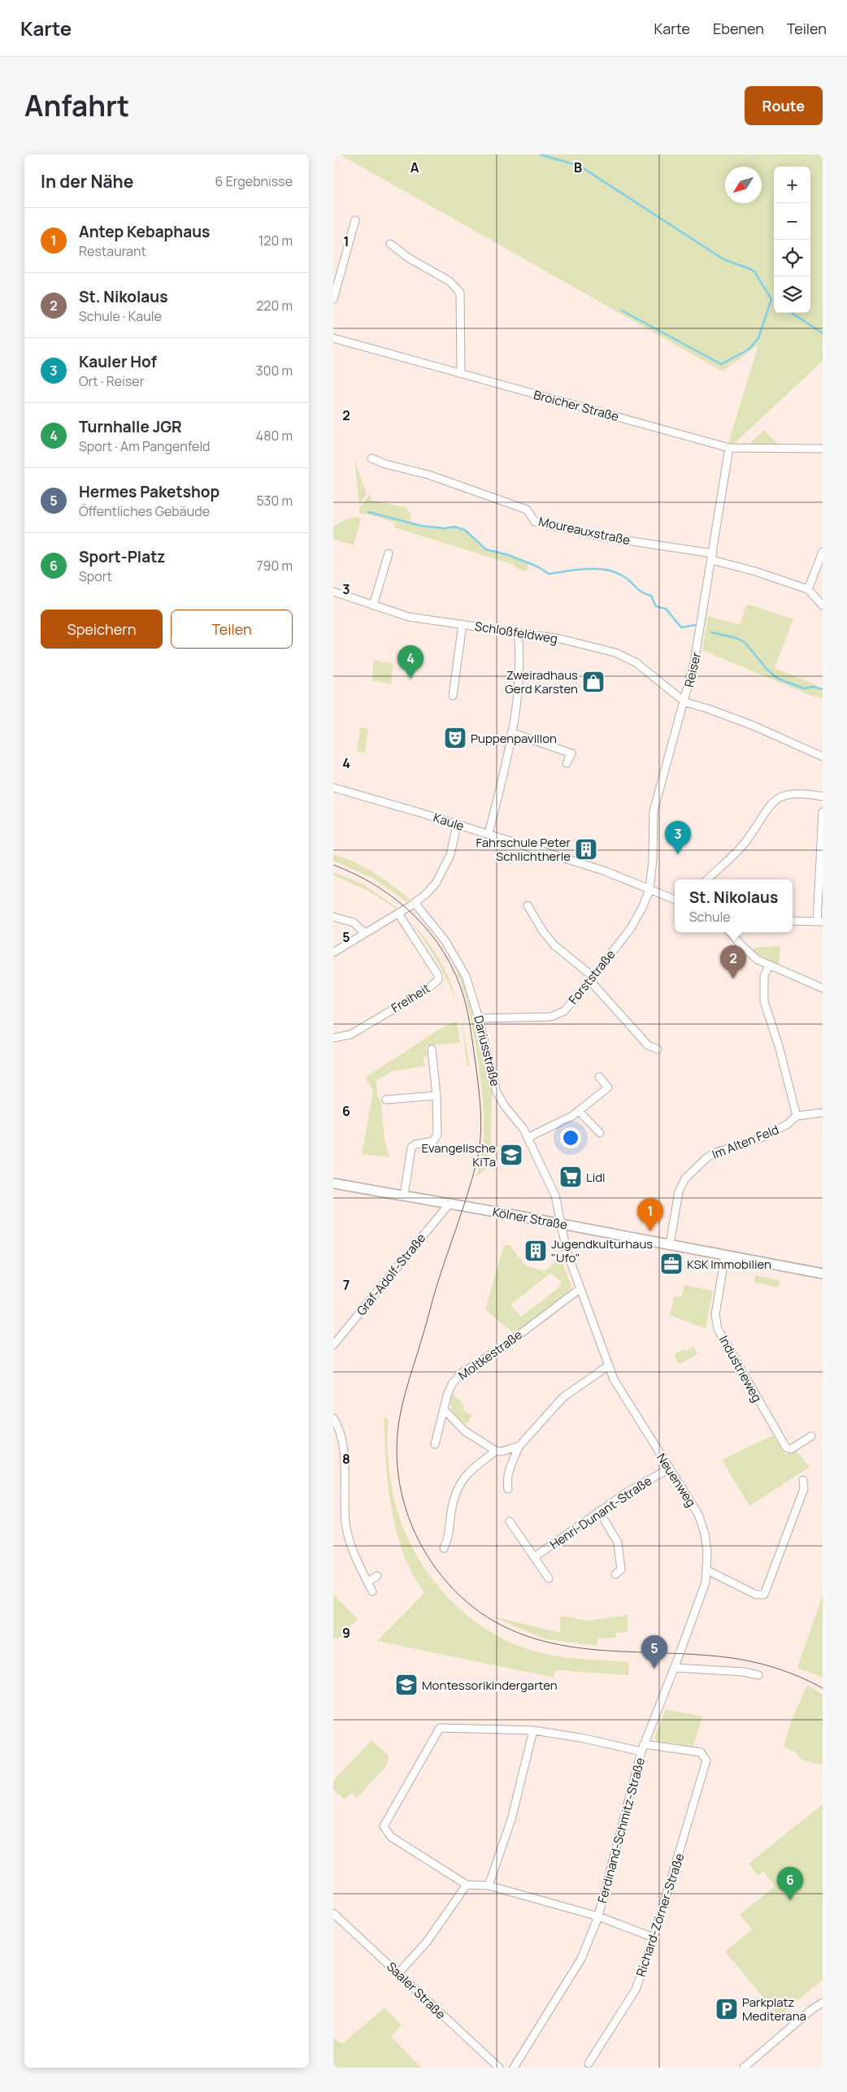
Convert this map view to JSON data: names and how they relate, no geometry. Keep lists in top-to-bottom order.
{
  "streets": {
    "main road": ["Kölner Straße"],
    "street": [
      "Broicher Straße",
      "Moureauxstraße",
      "Schloßfeldweg",
      "Reiser",
      "Kaule",
      "Forststraße",
      "Freiheit",
      "Dariusstraße",
      "Im Alten Feld",
      "Graf-Adolf-Straße",
      "Moltkestraße",
      "Industrieweg",
      "Neuenweg",
      "Henri-Dunant-Straße",
      "Ferdinand-Schmitz-Straße",
      "Richard-Zörner-Straße",
      "Saaler Straße"
    ]
  },
  "crossings": [
    ["Broicher Straße", "Reiser"],
    ["Moureauxstraße", "Reiser"],
    ["Schloßfeldweg", "Reiser"],
    ["Reiser", "Kaule"],
    ["Reiser", "Forststraße"],
    ["Kaule", "Forststraße"],
    ["Forststraße", "Dariusstraße"],
    ["Dariusstraße", "Kölner Straße"],
    ["Dariusstraße", "Neuenweg"],
    ["Im Alten Feld", "Kölner Straße"],
    ["Kölner Straße", "Graf-Adolf-Straße"],
    ["Kölner Straße", "Industrieweg"],
    ["Kölner Straße", "Neuenweg"],
    ["Moltkestraße", "Neuenweg"],
    ["Neuenweg", "Henri-Dunant-Straße"],
    ["Neuenweg", "Ferdinand-Schmitz-Straße"],
    ["Neuenweg", "Richard-Zörner-Straße"],
    ["Ferdinand-Schmitz-Straße", "Richard-Zörner-Straße"]
  ],
  "places": {
    "shop": ["Zweiradhaus Gerd Karsten"],
    "theatre": ["Puppenpavillon"],
    "building": ["Fahrschule Peter Schlichtherle", "Jugendkulturhaus \"Ufo\""],
    "school or university": ["Evangelische KiTa", "Montessorikindergarten"],
    "supermarket": ["Lidl"],
    "office": ["KSK Immobilien"],
    "parking": ["Parkplatz Mediterana"]
  },
  "north": "bottom left",
  "page": {
    "header": "Karte",
    "nav": ["Karte", "Ebenen", "Teilen"],
    "title": "Anfahrt",
    "buttons": [
      "Route",
      ["Speichern", "Teilen"]
    ],
    "heading": ["In der Nähe", "6 Ergebnisse"],
    "map_buttons": ["+", "−"],
    "list": [
      {
        "mark": "1",
        "name": "Antep Kebaphaus",
        "note": "Restaurant",
        "value": "120 m"
      },
      {
        "mark": "2",
        "name": "St. Nikolaus",
        "note": "Schule · Kaule",
        "value": "220 m"
      },
      {
        "mark": "3",
        "name": "Kauler Hof",
        "note": "Ort · Reiser",
        "value": "300 m"
      },
      {
        "mark": "4",
        "name": "Turnhalle JGR",
        "note": "Sport · Am Pangenfeld",
        "value": "480 m"
      },
      {
        "mark": "5",
        "name": "Hermes Paketshop",
        "note": "Öffentliches Gebäude",
        "value": "530 m"
      },
      {
        "mark": "6",
        "name": "Sport-Platz",
        "note": "Sport",
        "value": "790 m"
      }
    ],
    "pins": [
      "4",
      "3",
      "2",
      "1",
      "5",
      "6"
    ],
    "popup": ["St. Nikolaus", "Schule"]
  },
  "grid": {
    "columns": ["A", "B"],
    "rows": [
      "1",
      "2",
      "3",
      "4",
      "5",
      "6",
      "7",
      "8",
      "9"
    ]
  }
}
